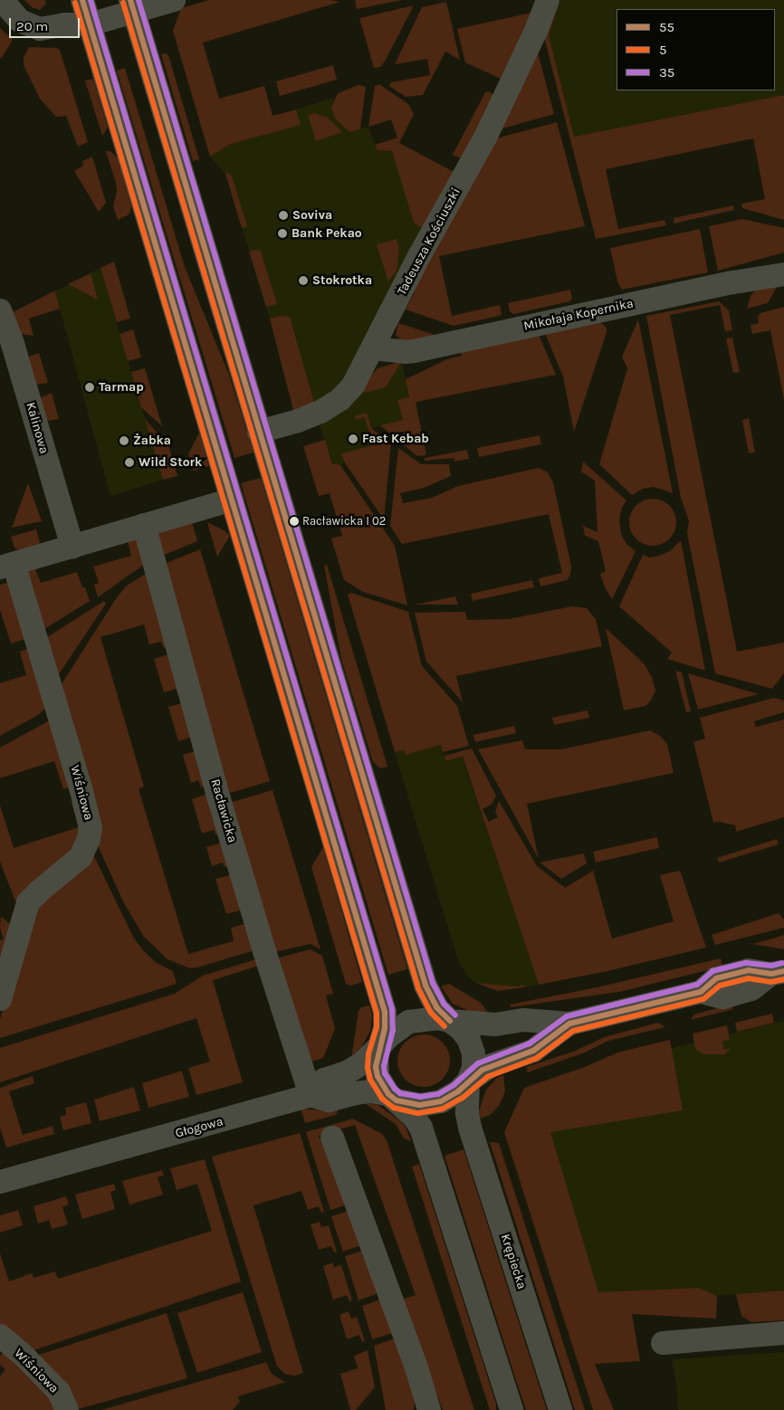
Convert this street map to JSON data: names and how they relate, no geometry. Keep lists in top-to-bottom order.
{
  "streets": {
    "street": [
      "Tadeusza Kościuszki",
      "Mikołaja Kopernika",
      "Kalinowa",
      "Wiśniowa",
      "Racławicka",
      "Głogowa",
      "Krępiecka"
    ]
  },
  "crossings": [
    ["Tadeusza Kościuszki", "Mikołaja Kopernika"],
    ["Racławicka", "Głogowa"]
  ],
  "places": [
    "Soviva",
    "Bank Pekao",
    "Stokrotka",
    "Tarmap",
    "Fast Kebab",
    "Żabka",
    "Wild Stork",
    "Racławicka I 02"
  ],
  "lines": ["transit line 55", "transit line 35", "transit line 5"],
  "legend": ["55", "5", "35"],
  "scale_bar": "20 m"
}
